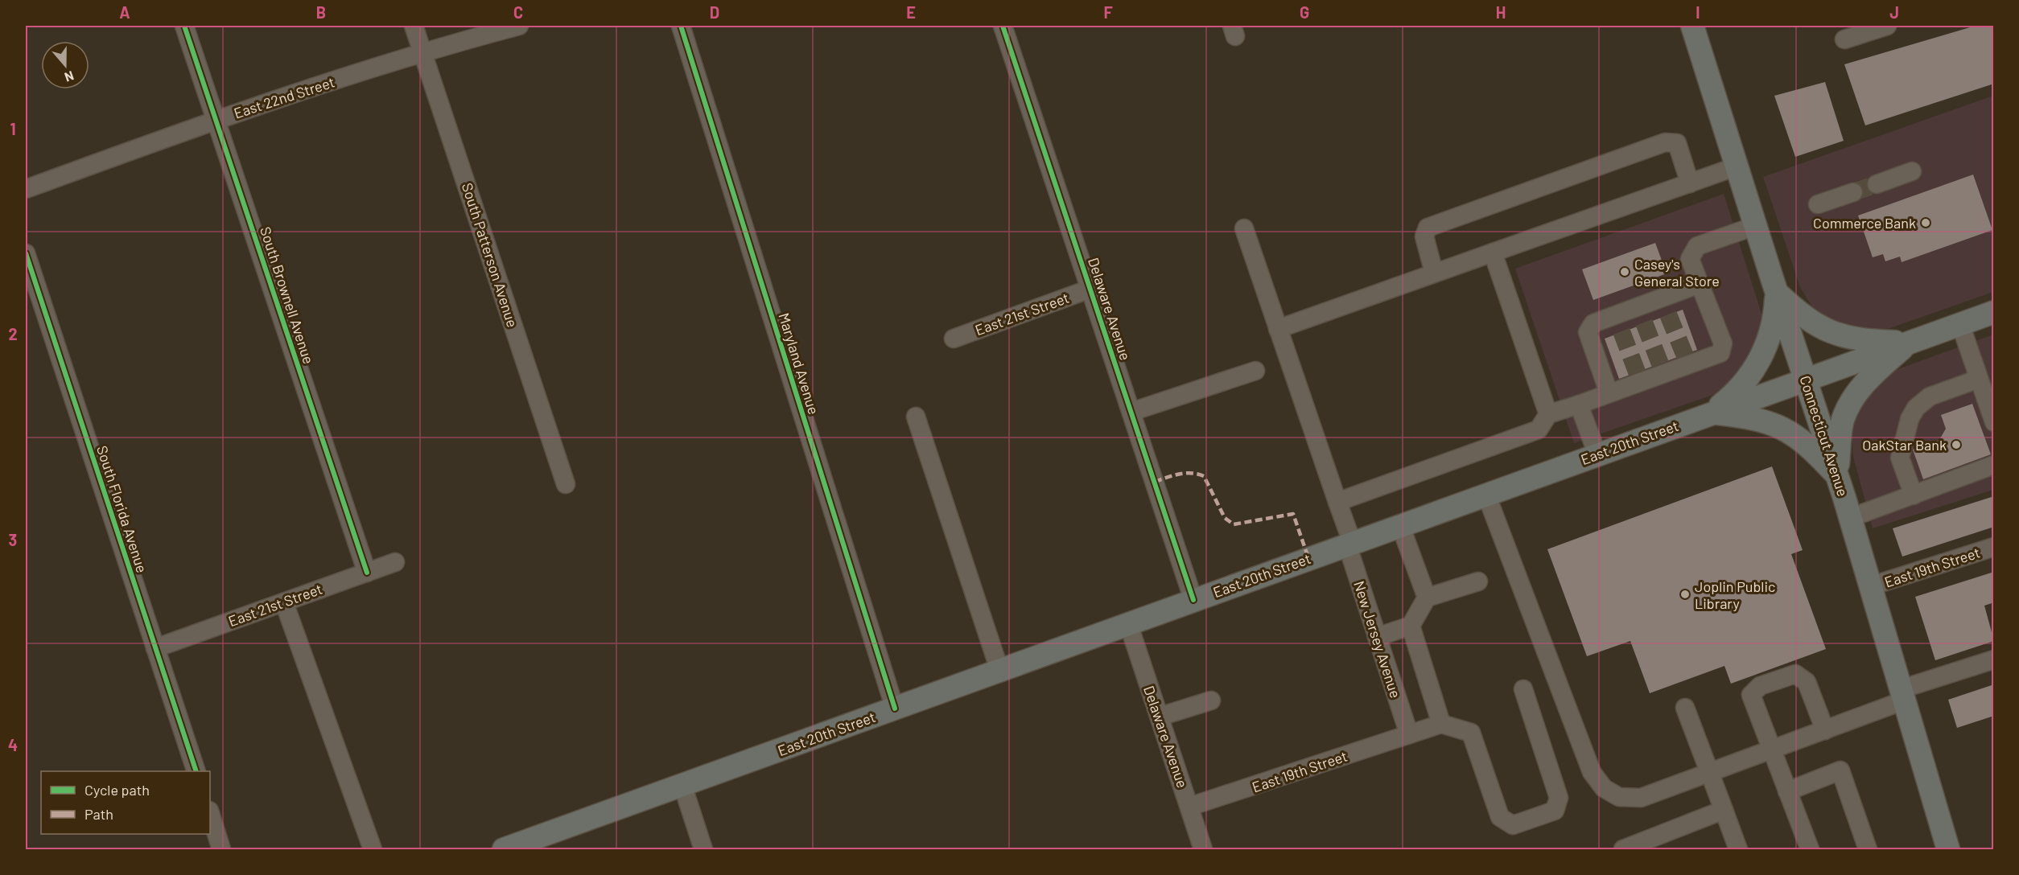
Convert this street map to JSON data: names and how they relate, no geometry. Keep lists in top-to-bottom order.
{
  "streets": {
    "main road": ["Connecticut Avenue", "East 20th Street"],
    "street": [
      "East 22nd Street",
      "South Patterson Avenue",
      "South Brownell Avenue",
      "Delaware Avenue",
      "East 21st Street",
      "Maryland Avenue",
      "South Florida Avenue",
      "East 19th Street",
      "New Jersey Avenue"
    ]
  },
  "crossings": [
    ["East 22nd Street", "South Patterson Avenue"],
    ["East 22nd Street", "South Brownell Avenue"],
    ["South Brownell Avenue", "East 21st Street"],
    ["Delaware Avenue", "East 21st Street"],
    ["Delaware Avenue", "East 20th Street"],
    ["Delaware Avenue", "East 19th Street"],
    ["East 21st Street", "South Florida Avenue"],
    ["Maryland Avenue", "East 20th Street"],
    ["Connecticut Avenue", "East 20th Street"],
    ["Connecticut Avenue", "East 19th Street"],
    ["East 20th Street", "New Jersey Avenue"],
    ["East 19th Street", "New Jersey Avenue"]
  ],
  "places": [
    "Commerce Bank",
    "Casey's General Store",
    "OakStar Bank",
    "Joplin Public Library"
  ],
  "legend": ["Cycle path", "Path"],
  "north": "bottom",
  "grid": {
    "columns": [
      "A",
      "B",
      "C",
      "D",
      "E",
      "F",
      "G",
      "H",
      "I",
      "J"
    ],
    "rows": [
      "1",
      "2",
      "3",
      "4"
    ]
  }
}
